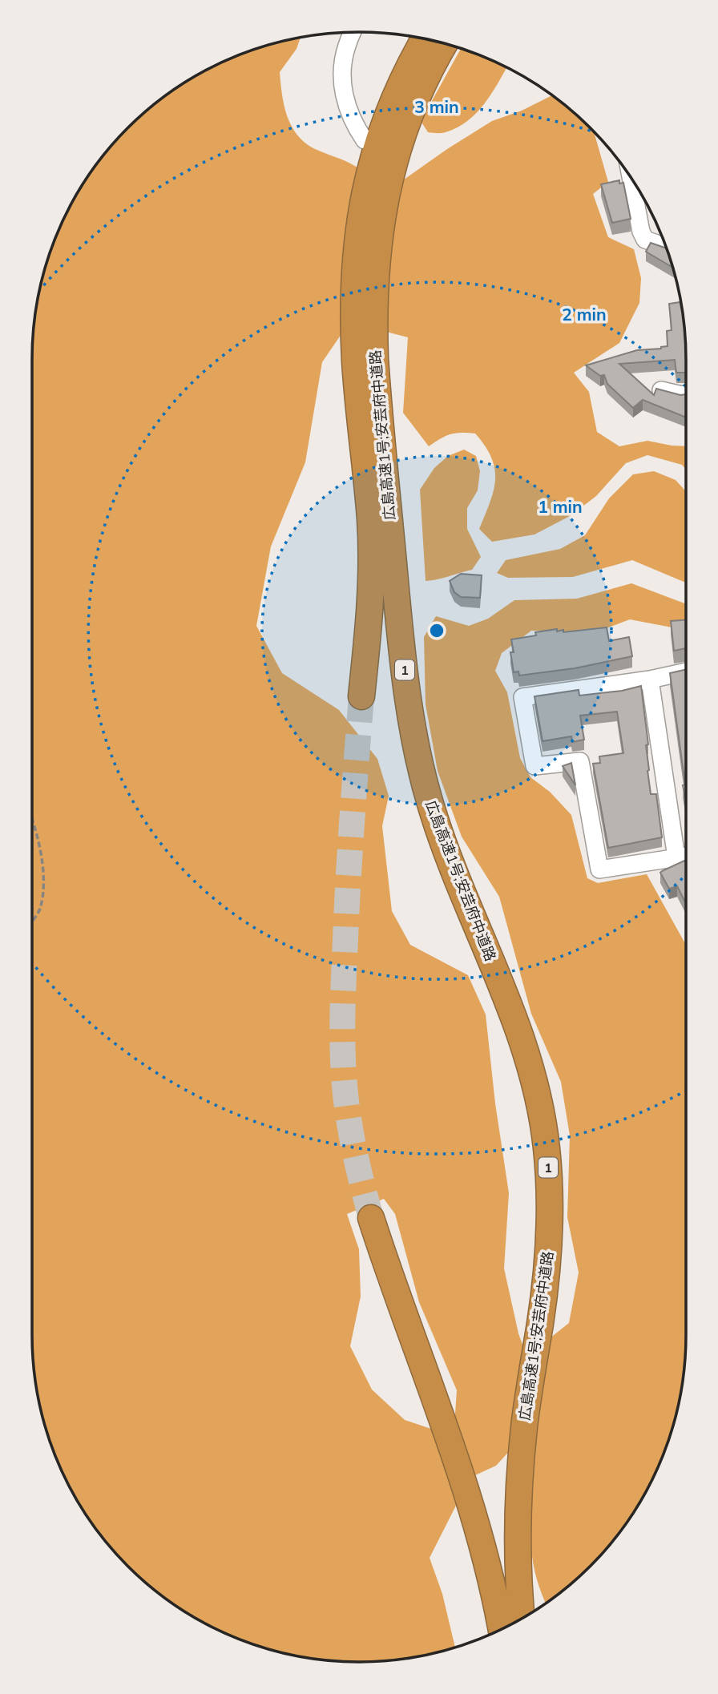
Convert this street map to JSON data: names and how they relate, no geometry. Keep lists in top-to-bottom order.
{
  "streets": {
    "highway": ["広島高速1号;安芸府中道路", "1"]
  },
  "rings": ["3 min", "2 min", "1 min"]
}
